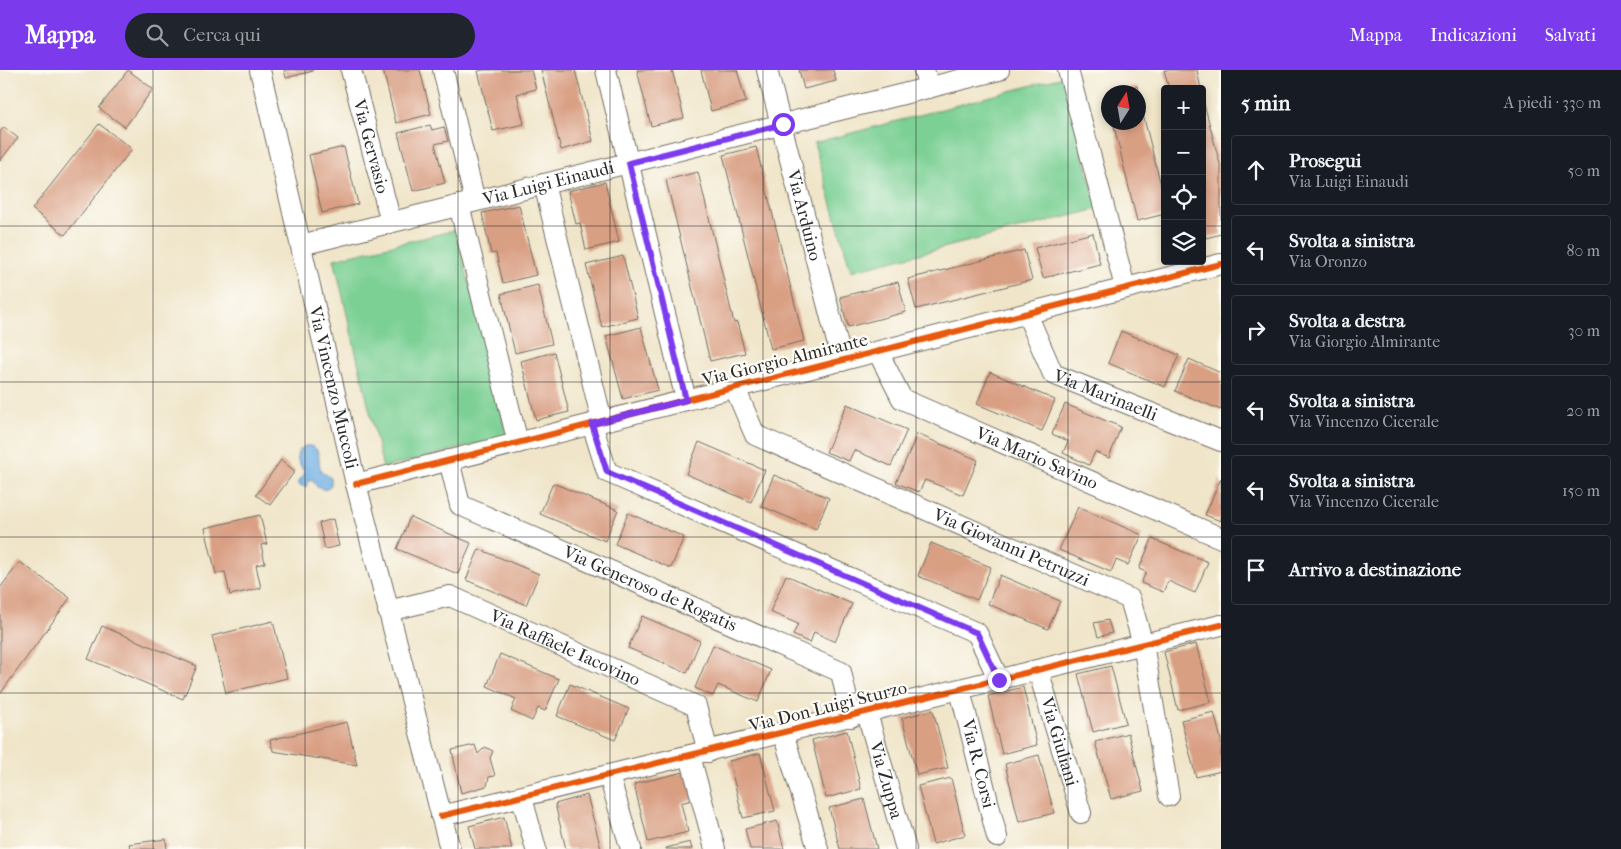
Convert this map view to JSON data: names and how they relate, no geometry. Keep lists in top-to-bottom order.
{
  "streets": {
    "street": [
      "Via Gervasio",
      "Via Luigi Einaudi",
      "Via Arduino",
      "Via Giorgio Almirante",
      "Via Vincenzo Muccoli",
      "Via Marinaelli",
      "Via Mario Savino",
      "Via Giovanni Petruzzi",
      "Via Generoso de Rogatis",
      "Via Raffaele Iacovino",
      "Via Don Luigi Sturzo",
      "Via Giuliani",
      "Via R. Corsi",
      "Via Zuppa"
    ]
  },
  "crossings": [
    ["Via Gervasio", "Via Luigi Einaudi"],
    ["Via Luigi Einaudi", "Via Arduino"],
    ["Via Luigi Einaudi", "Via Vincenzo Muccoli"],
    ["Via Arduino", "Via Giorgio Almirante"],
    ["Via Giorgio Almirante", "Via Vincenzo Muccoli"],
    ["Via Giorgio Almirante", "Via Marinaelli"],
    ["Via Giorgio Almirante", "Via Mario Savino"],
    ["Via Giorgio Almirante", "Via Giovanni Petruzzi"],
    ["Via Giorgio Almirante", "Via Generoso de Rogatis"],
    ["Via Vincenzo Muccoli", "Via Raffaele Iacovino"],
    ["Via Vincenzo Muccoli", "Via Don Luigi Sturzo"],
    ["Via Giovanni Petruzzi", "Via Don Luigi Sturzo"],
    ["Via Generoso de Rogatis", "Via Don Luigi Sturzo"],
    ["Via Generoso de Rogatis", "Via Zuppa"],
    ["Via Raffaele Iacovino", "Via Don Luigi Sturzo"],
    ["Via Don Luigi Sturzo", "Via Giuliani"],
    ["Via Don Luigi Sturzo", "Via R. Corsi"],
    ["Via Don Luigi Sturzo", "Via Zuppa"]
  ],
  "north": "top",
  "page": {
    "header": "Mappa",
    "search": "Cerca qui",
    "nav": ["Mappa", "Indicazioni", "Salvati"],
    "heading": ["5 min", "A piedi · 330 m"],
    "map_buttons": ["+", "−"],
    "list": [
      ["Prosegui", "Via Luigi Einaudi", "50 m"],
      ["Svolta a sinistra", "Via Oronzo", "80 m"],
      ["Svolta a destra", "Via Giorgio Almirante", "30 m"],
      ["Svolta a sinistra", "Via Vincenzo Cicerale", "20 m"],
      ["Svolta a sinistra", "Via Vincenzo Cicerale", "150 m"],
      "Arrivo a destinazione"
    ]
  }
}
